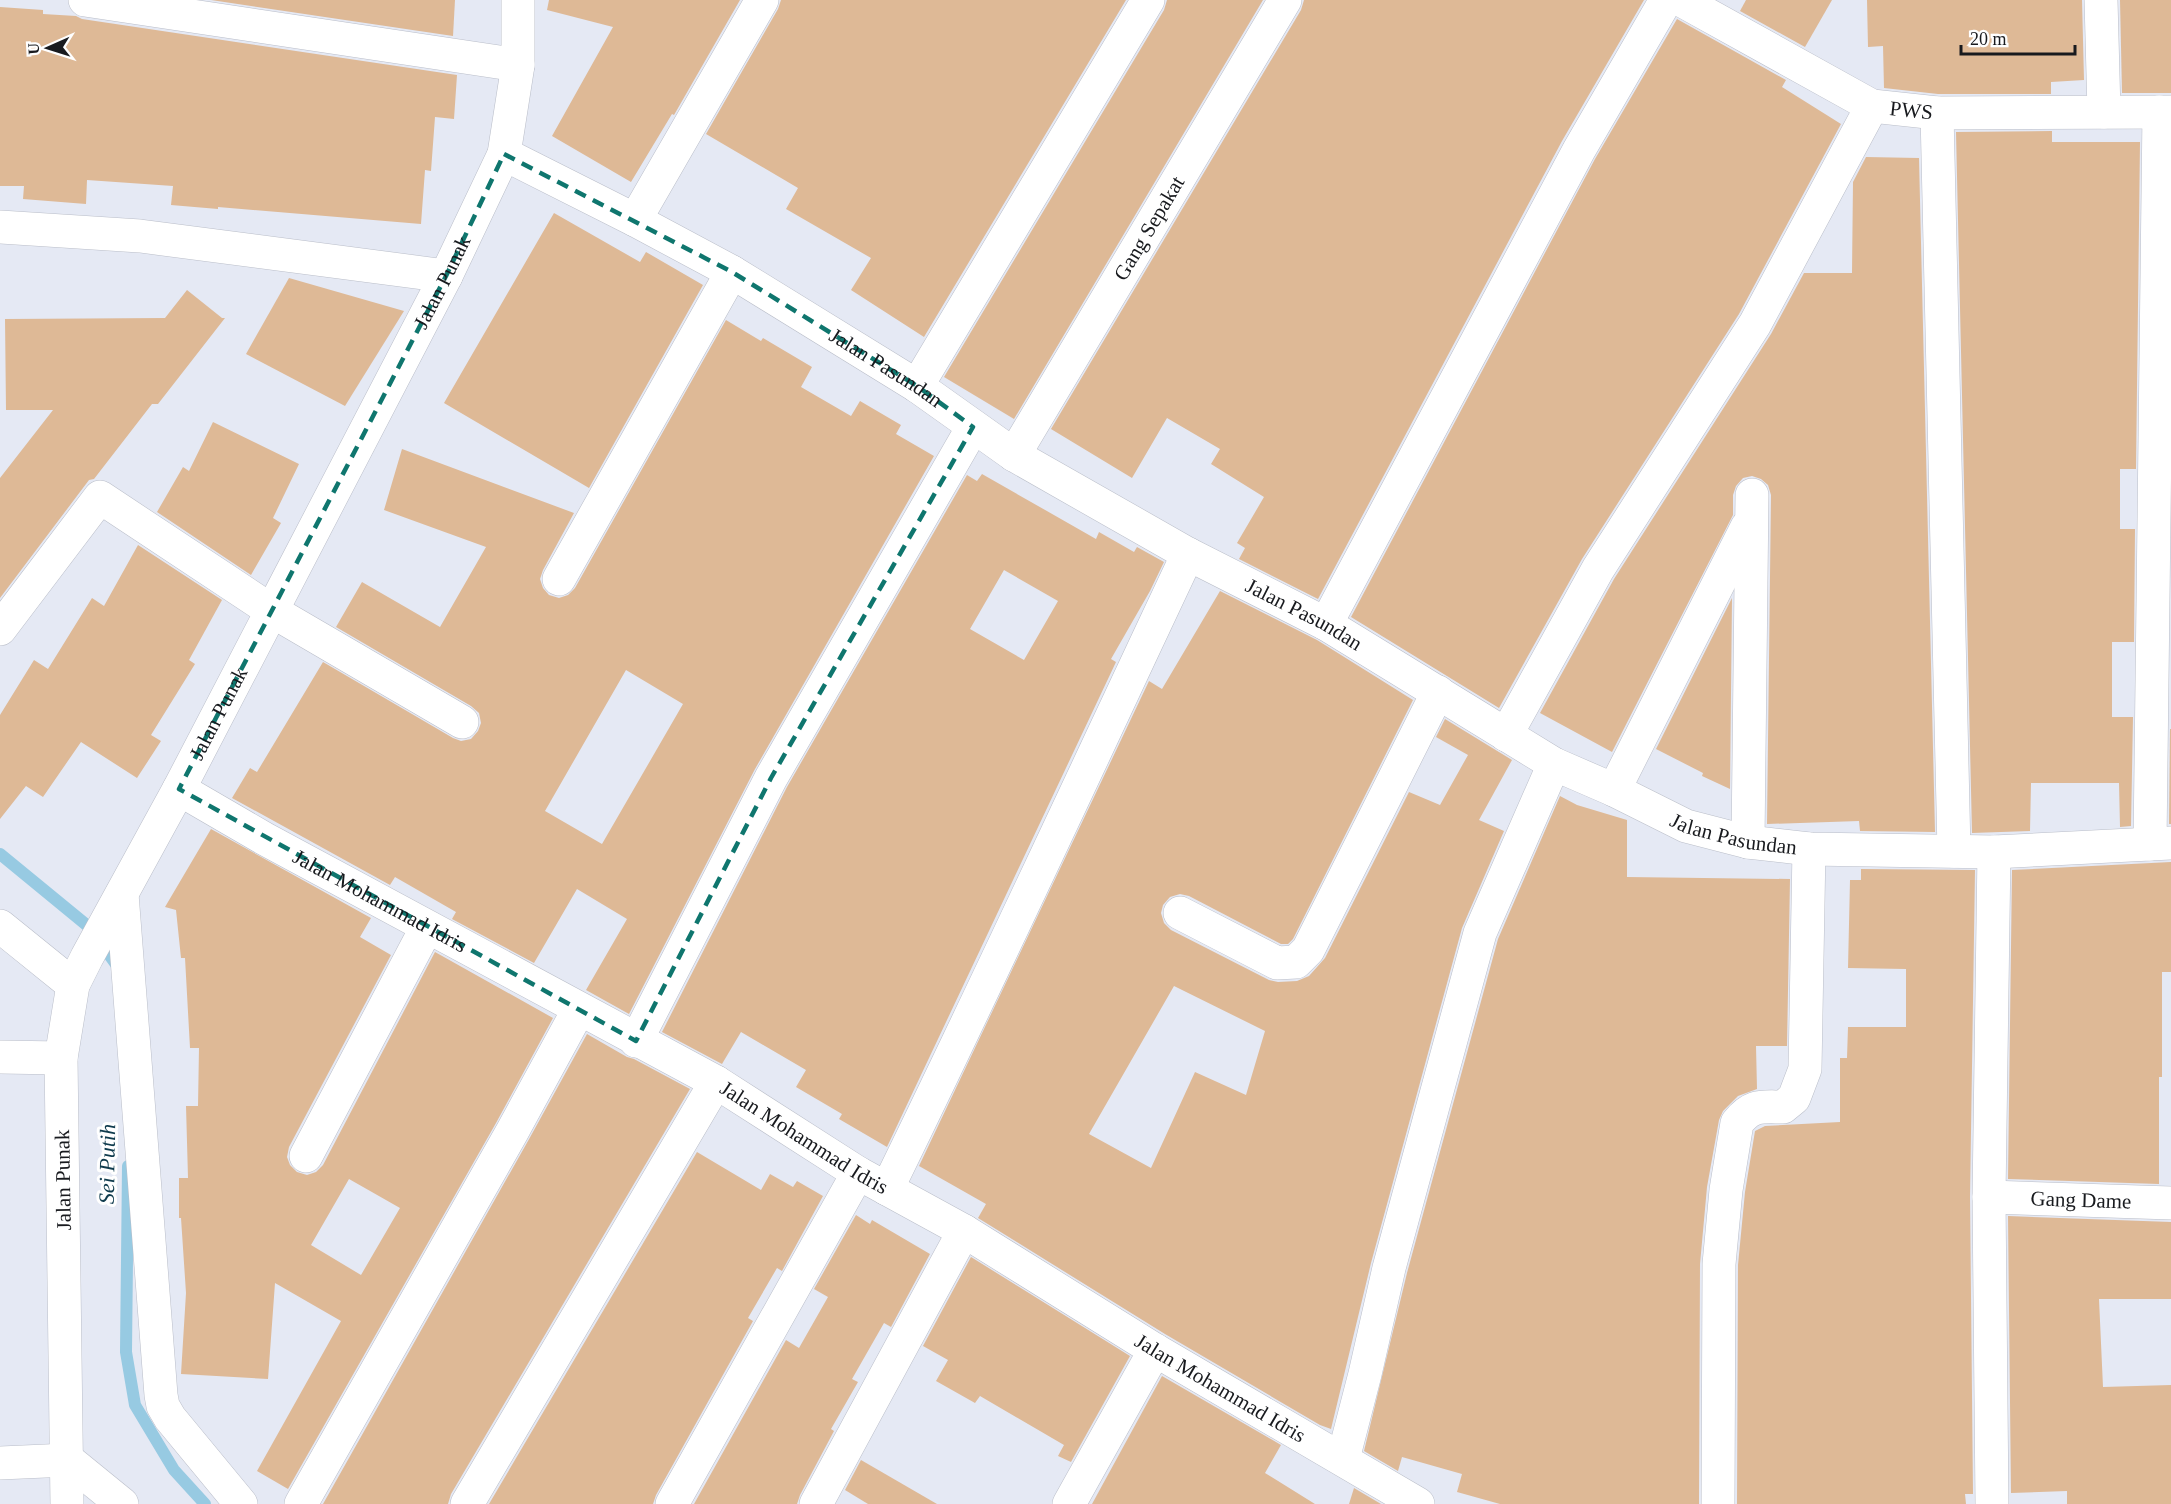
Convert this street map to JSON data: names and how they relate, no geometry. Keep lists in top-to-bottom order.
{
  "streets": {
    "street": [
      "PWS",
      "Gang Sepakat",
      "Jalan Punak",
      "Jalan Pasundan",
      "Jalan Mohammad Idris",
      "Gang Dame"
    ]
  },
  "crossings": [
    ["Gang Sepakat", "Jalan Pasundan"],
    ["Jalan Punak", "Jalan Pasundan"],
    ["Jalan Punak", "Jalan Mohammad Idris"]
  ],
  "water": ["Sei Putih"],
  "scale_bar": "20 m",
  "north": "left"
}
